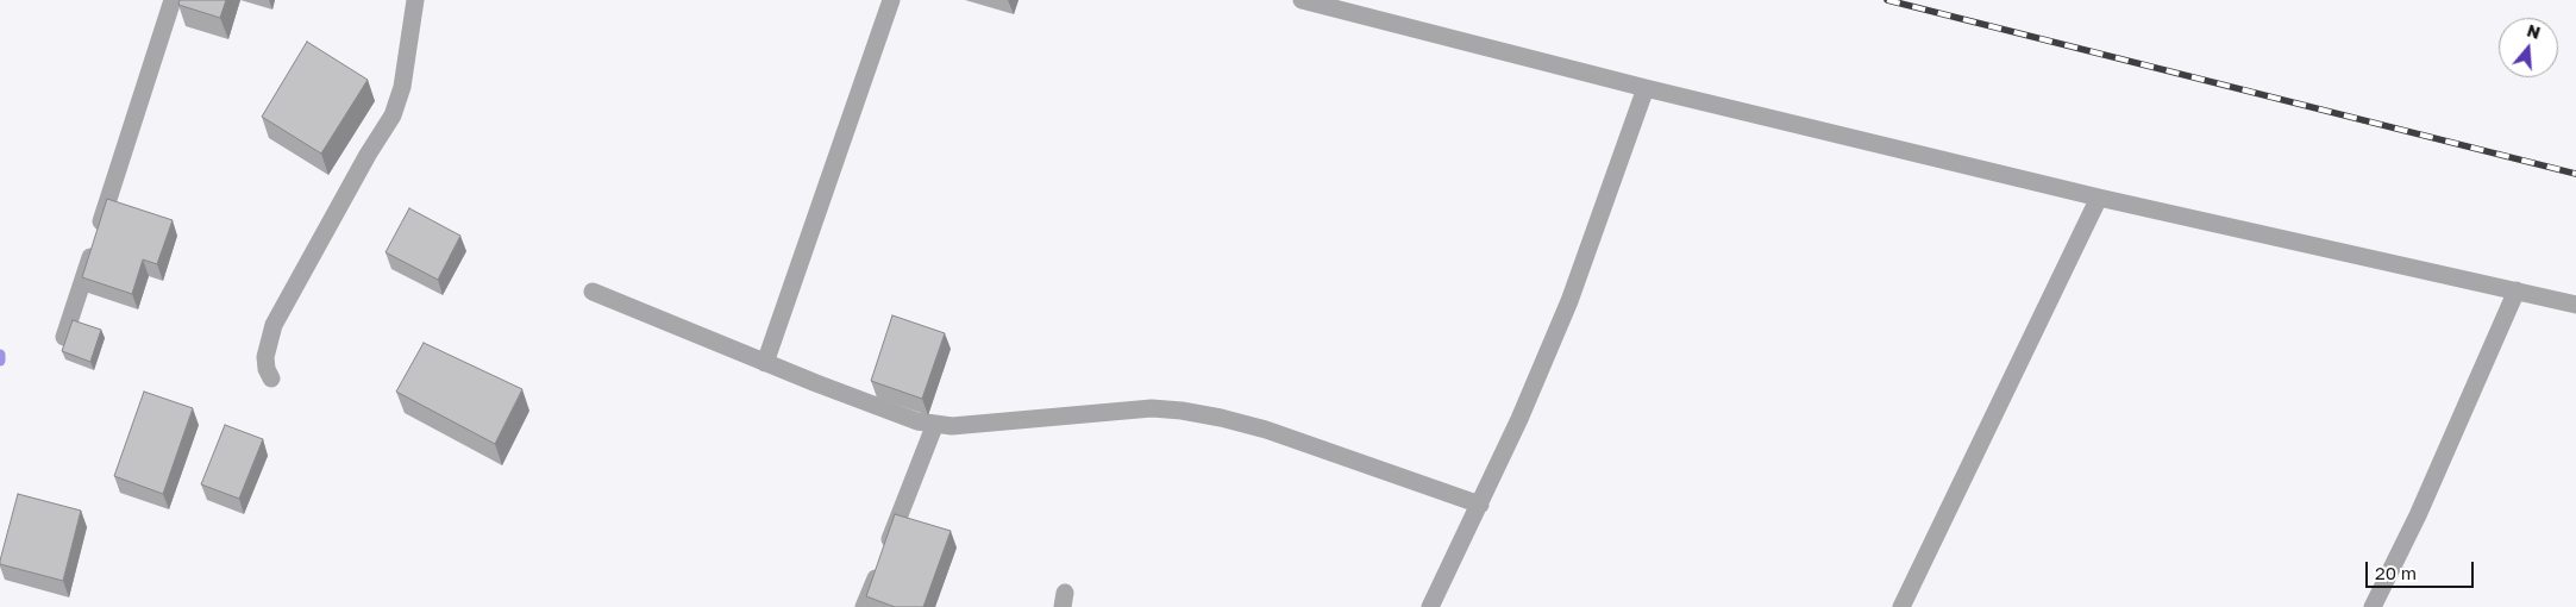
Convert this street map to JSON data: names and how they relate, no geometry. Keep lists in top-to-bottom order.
{
  "scale_bar": "20 m",
  "north": "top"
}
